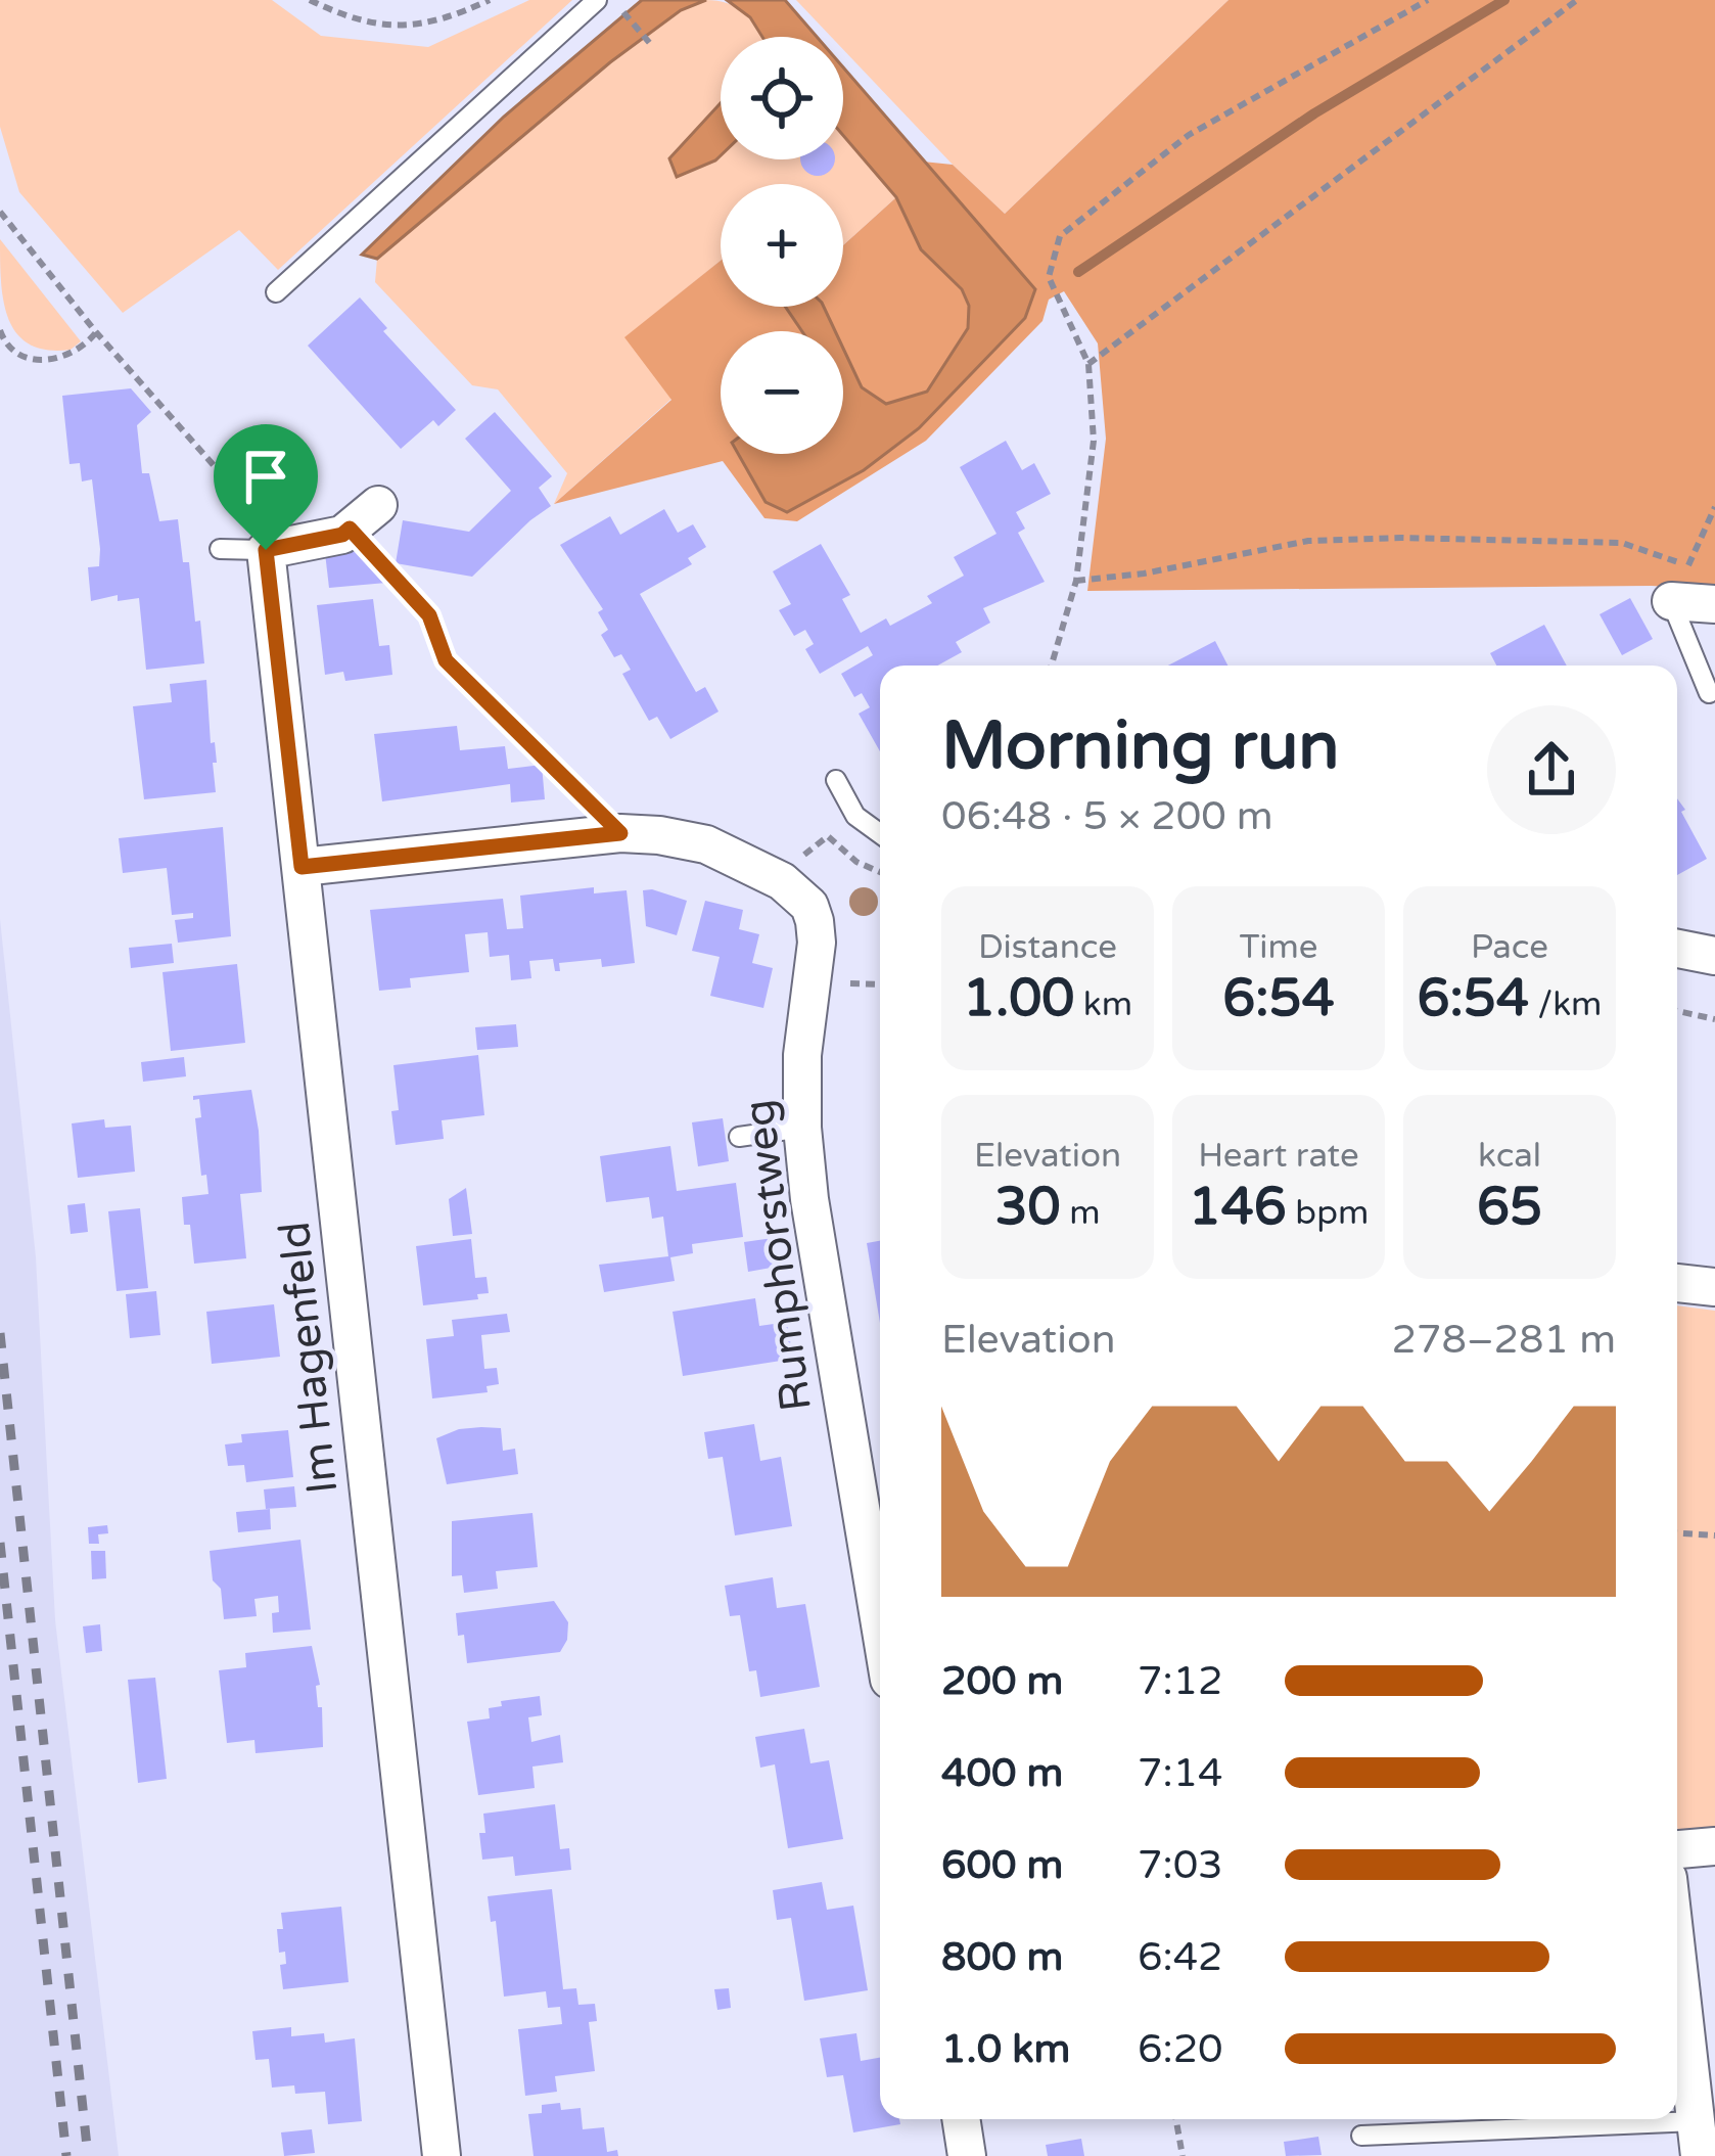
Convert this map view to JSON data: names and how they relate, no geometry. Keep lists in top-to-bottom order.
{
  "streets": {
    "street": ["Rumphorstweg", "Im Hagenfeld"]
  },
  "crossings": [
    ["Rumphorstweg", "Im Hagenfeld"]
  ],
  "page": {
    "map_buttons": ["+", "−"],
    "heading": ["Morning run", "06:48 · 5 × 200 m"],
    "stats": [
      ["Distance", "1.00 km"],
      ["Time", "6:54"],
      ["Pace", "6:54 /km"],
      ["Elevation", "30 m"],
      ["Heart rate", "146 bpm"],
      ["kcal", "65"]
    ],
    "chart": ["Elevation", "278–281 m"],
    "list": [
      {
        "name": "200 m",
        "note": "7:12"
      },
      {
        "name": "400 m",
        "note": "7:14"
      },
      {
        "name": "600 m",
        "note": "7:03"
      },
      {
        "name": "800 m",
        "note": "6:42"
      },
      {
        "name": "1.0 km",
        "note": "6:20"
      }
    ]
  }
}
